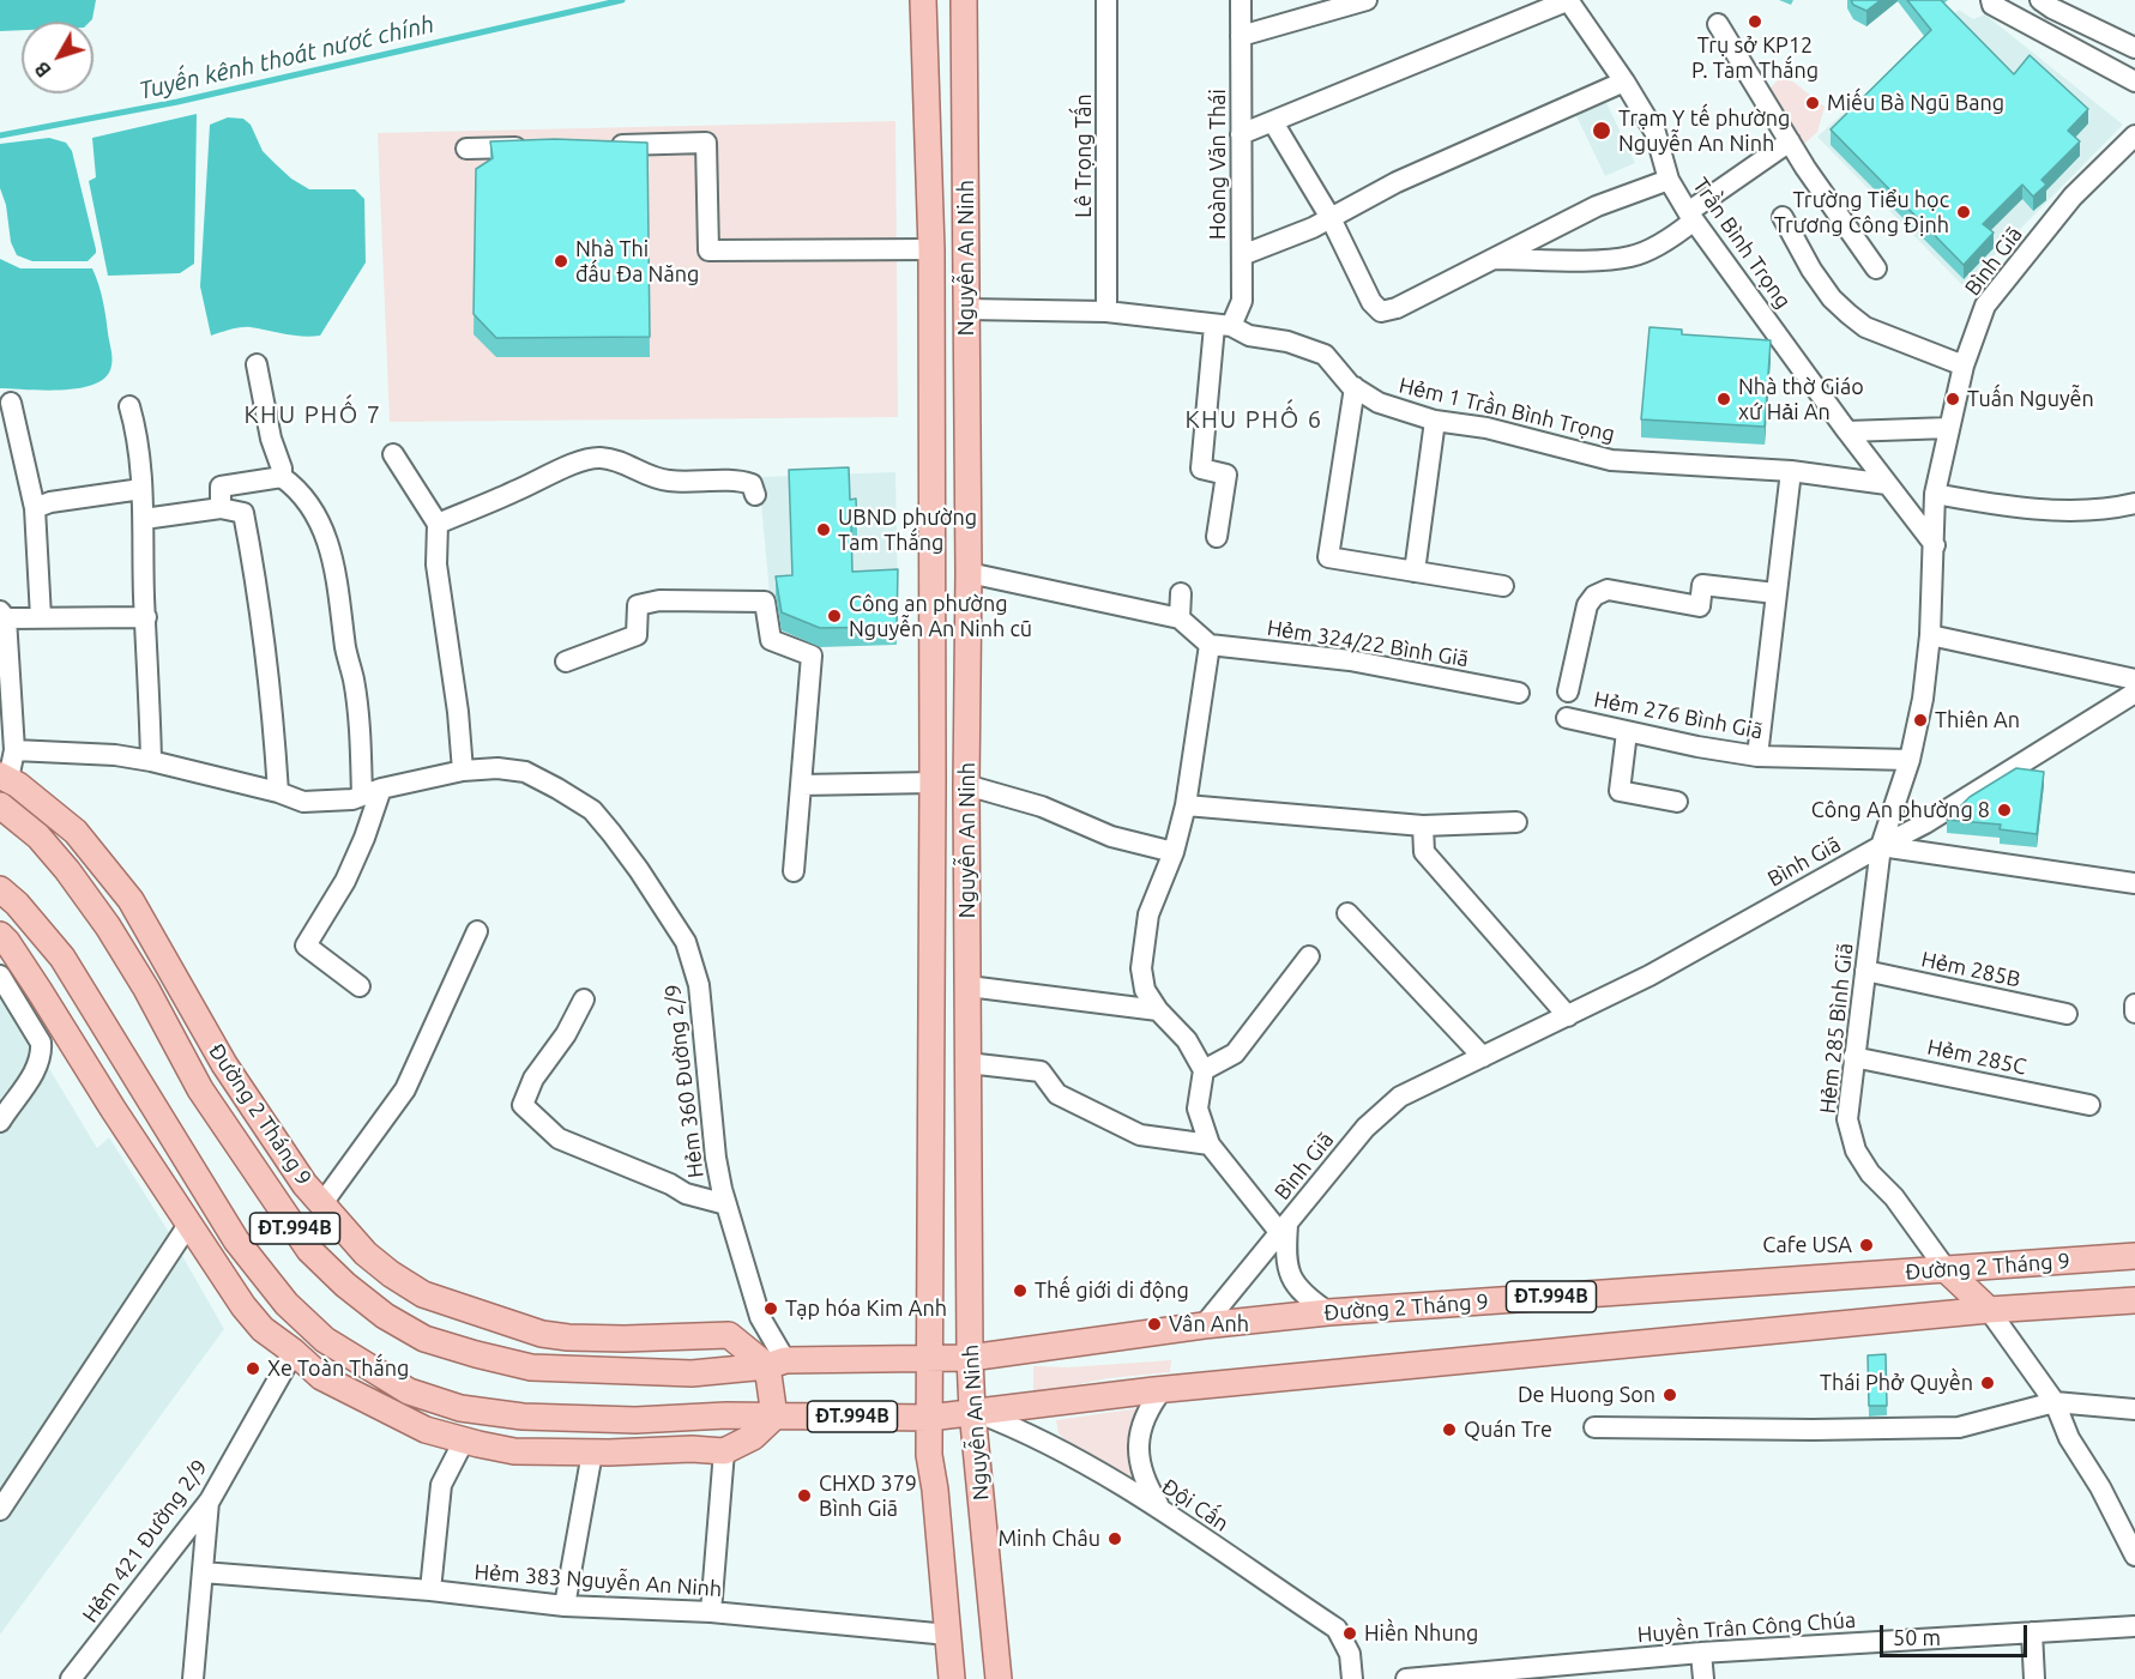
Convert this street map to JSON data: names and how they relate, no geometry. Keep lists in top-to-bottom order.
{
  "streets": {
    "main road": ["Nguyễn An Ninh", "Đường 2 Tháng 9", "ĐT.994B"],
    "street": [
      "Lê Trọng Tấn",
      "Hoàng Văn Thái",
      "Trần Bình Trọng",
      "Bình Giã",
      "Hẻm 1 Trần Bình Trọng",
      "Hẻm 324/22 Bình Giã",
      "Hẻm 276 Bình Giã",
      "Hẻm 285B",
      "Hẻm 285 Bình Giã",
      "Hẻm 285C",
      "Hẻm 360 Đường 2/9",
      "Đội Cấn",
      "Hẻm 421 Đường 2/9",
      "Hẻm 383 Nguyễn An Ninh",
      "Huyền Trân Công Chúa"
    ]
  },
  "crossings": [
    ["Lê Trọng Tấn", "Hẻm 1 Trần Bình Trọng"],
    ["Hoàng Văn Thái", "Hẻm 1 Trần Bình Trọng"],
    ["Trần Bình Trọng", "Bình Giã"],
    ["Trần Bình Trọng", "Hẻm 1 Trần Bình Trọng"],
    ["Nguyễn An Ninh", "Hẻm 1 Trần Bình Trọng"],
    ["Nguyễn An Ninh", "Đường 2 Tháng 9"],
    ["Nguyễn An Ninh", "Đội Cấn"],
    ["Nguyễn An Ninh", "Hẻm 383 Nguyễn An Ninh"],
    ["Bình Giã", "Hẻm 276 Bình Giã"],
    ["Bình Giã", "Hẻm 285 Bình Giã"],
    ["Bình Giã", "Đường 2 Tháng 9"],
    ["Hẻm 285B", "Hẻm 285 Bình Giã"],
    ["Hẻm 285 Bình Giã", "Hẻm 285C"],
    ["Hẻm 285 Bình Giã", "Đường 2 Tháng 9"],
    ["Hẻm 360 Đường 2/9", "Đường 2 Tháng 9"],
    ["Đường 2 Tháng 9", "Đội Cấn"]
  ],
  "districts": ["KHU PHỐ 7", "KHU PHỐ 6"],
  "water": ["Tuyến kênh thoát nước chính"],
  "places": [
    "Trụ sở KP12 P. Tam Thắng",
    "Miếu Bà Ngũ Bang",
    "Trạm Y tế phường Nguyễn An Ninh",
    "Trường Tiểu học Trương Công Định",
    "Nhà Thi đấu Đa Năng",
    "Nhà thờ Giáo xứ Hải An",
    "Tuấn Nguyễn",
    "UBND phường Tam Thắng",
    "Công an phường Nguyễn An Ninh cũ",
    "Thiên An",
    "Công An phường 8",
    "Cafe USA",
    "Thế giới di động",
    "Tạp hóa Kim Anh",
    "Vân Anh",
    "Xe Toàn Thắng",
    "Thái Phở Quyền",
    "De Huong Son",
    "Quán Tre",
    "CHXD 379 Bình Giã",
    "Minh Châu",
    "Hiền Nhung"
  ],
  "scale_bar": "50 m",
  "north": "bottom left"
}
